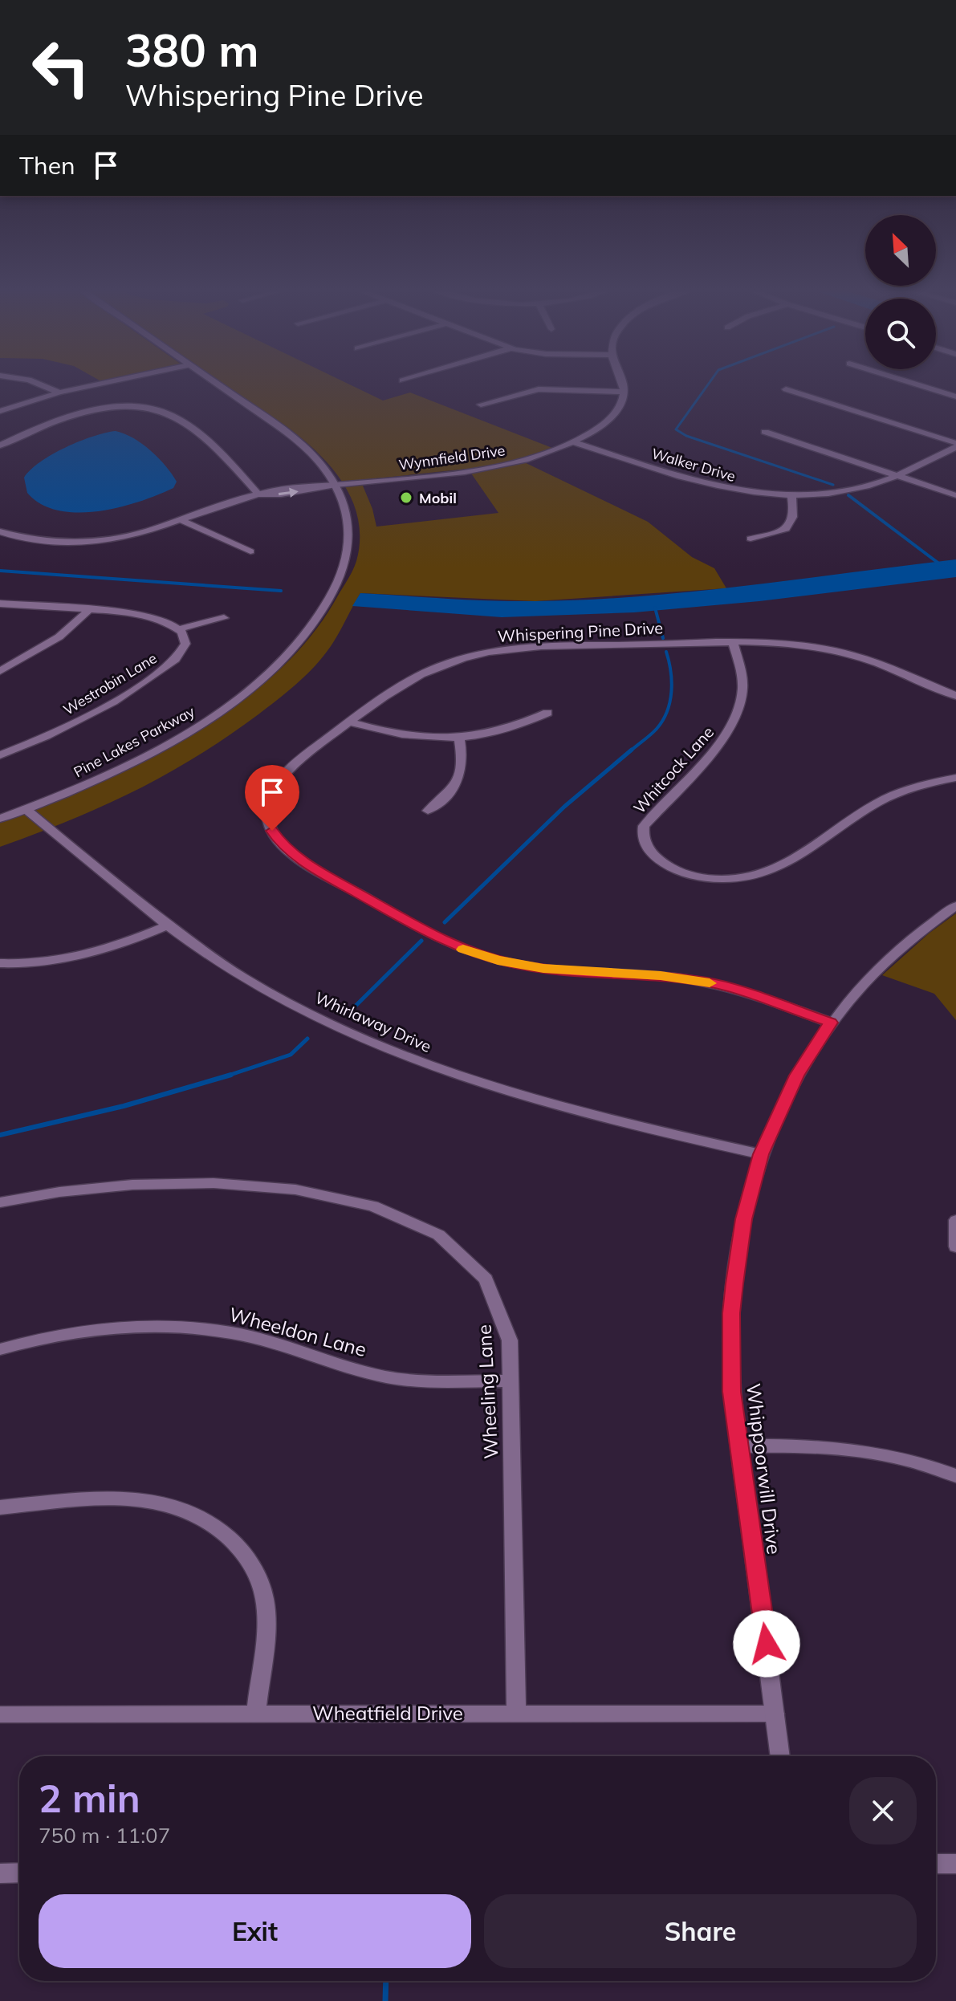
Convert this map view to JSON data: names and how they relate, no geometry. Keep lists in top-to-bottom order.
{
  "streets": {
    "street": [
      "Wynnfield Drive",
      "Walker Drive",
      "Whispering Pine Drive",
      "Westrobin Lane",
      "Pine Lakes Parkway",
      "Whitcock Lane",
      "Whirlaway Drive",
      "Wheeldon Lane",
      "Wheeling Lane",
      "Whippoorwill Drive",
      "Wheatfield Drive"
    ]
  },
  "crossings": [
    ["Wynnfield Drive", "Walker Drive"],
    ["Wynnfield Drive", "Pine Lakes Parkway"],
    ["Whispering Pine Drive", "Whitcock Lane"],
    ["Whispering Pine Drive", "Whippoorwill Drive"],
    ["Pine Lakes Parkway", "Whirlaway Drive"],
    ["Whirlaway Drive", "Whippoorwill Drive"],
    ["Wheeldon Lane", "Wheeling Lane"],
    ["Wheeling Lane", "Wheatfield Drive"],
    ["Whippoorwill Drive", "Wheatfield Drive"]
  ],
  "places": ["Mobil"],
  "north": "top left",
  "page": {
    "turn": ["380 m", "Whispering Pine Drive"],
    "then": "Then",
    "heading": ["2 min", "750 m · 11:07"],
    "buttons": ["Exit", "Share"]
  }
}
